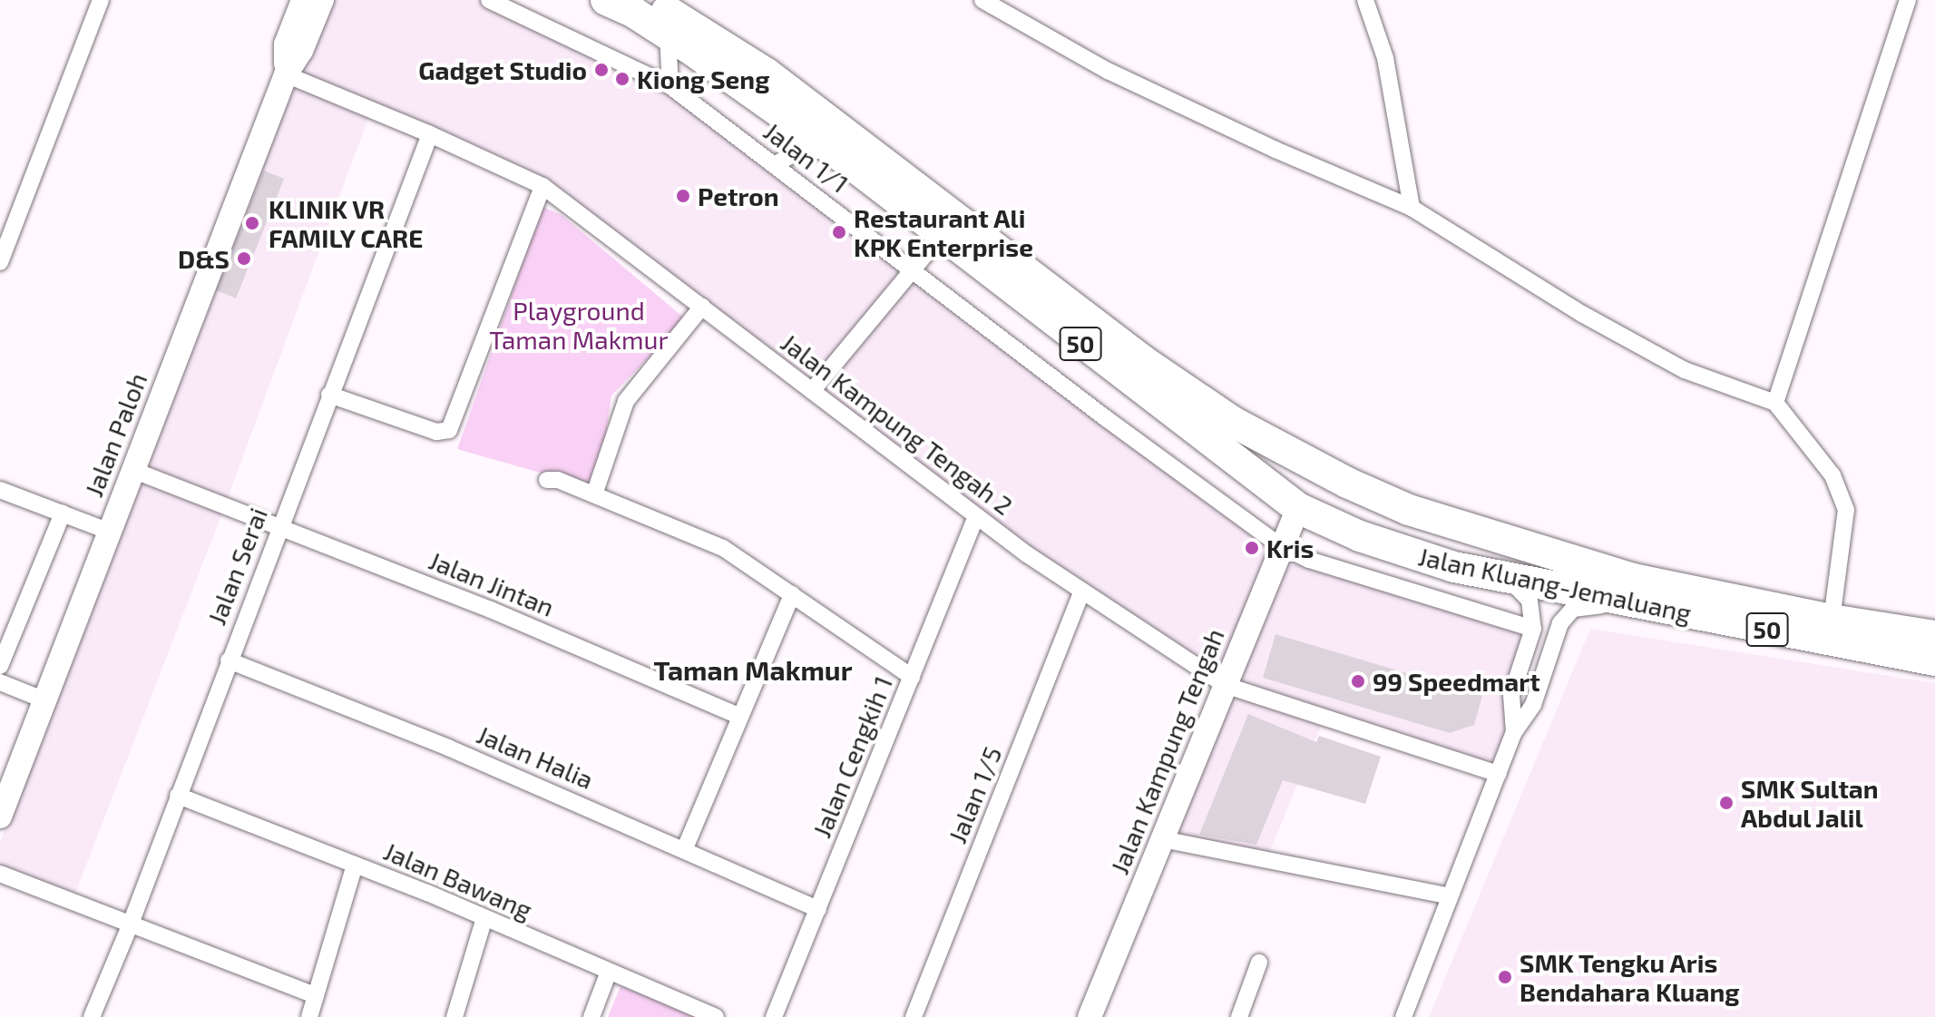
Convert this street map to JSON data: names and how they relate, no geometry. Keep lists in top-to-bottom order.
{
  "streets": {
    "highway": ["50", "Jalan Kluang-Jemaluang"],
    "main road": ["Jalan Paloh", "Jalan Kampung Tengah"],
    "street": [
      "Jalan 1/1",
      "Jalan Kampung Tengah 2",
      "Jalan Serai",
      "Jalan Jintan",
      "Jalan Halia",
      "Jalan Cengkih 1",
      "Jalan 1/5",
      "Jalan Bawang"
    ]
  },
  "crossings": [
    ["Jalan 1/1", "Jalan Kampung Tengah"],
    ["Jalan Kampung Tengah 2", "Jalan Paloh"],
    ["Jalan Kampung Tengah 2", "Jalan Serai"],
    ["Jalan Kampung Tengah 2", "Jalan Kampung Tengah"],
    ["Jalan Kampung Tengah 2", "Jalan Cengkih 1"],
    ["Jalan Kampung Tengah 2", "Jalan 1/5"],
    ["Jalan Paloh", "Jalan Jintan"],
    ["Jalan Serai", "Jalan Jintan"],
    ["Jalan Serai", "Jalan Halia"],
    ["Jalan Serai", "Jalan Bawang"],
    ["Jalan Kluang-Jemaluang", "Jalan Kampung Tengah"],
    ["Jalan Halia", "Jalan Cengkih 1"]
  ],
  "districts": ["Taman Makmur"],
  "parks": ["Playground Taman Makmur"],
  "places": [
    "Gadget Studio",
    "Kiong Seng",
    "Petron",
    "KLINIK VR FAMILY CARE",
    "Restaurant Ali KPK Enterprise",
    "D&S",
    "Kris",
    "99 Speedmart",
    "SMK Sultan Abdul Jalil",
    "SMK Tengku Aris Bendahara Kluang"
  ]
}
